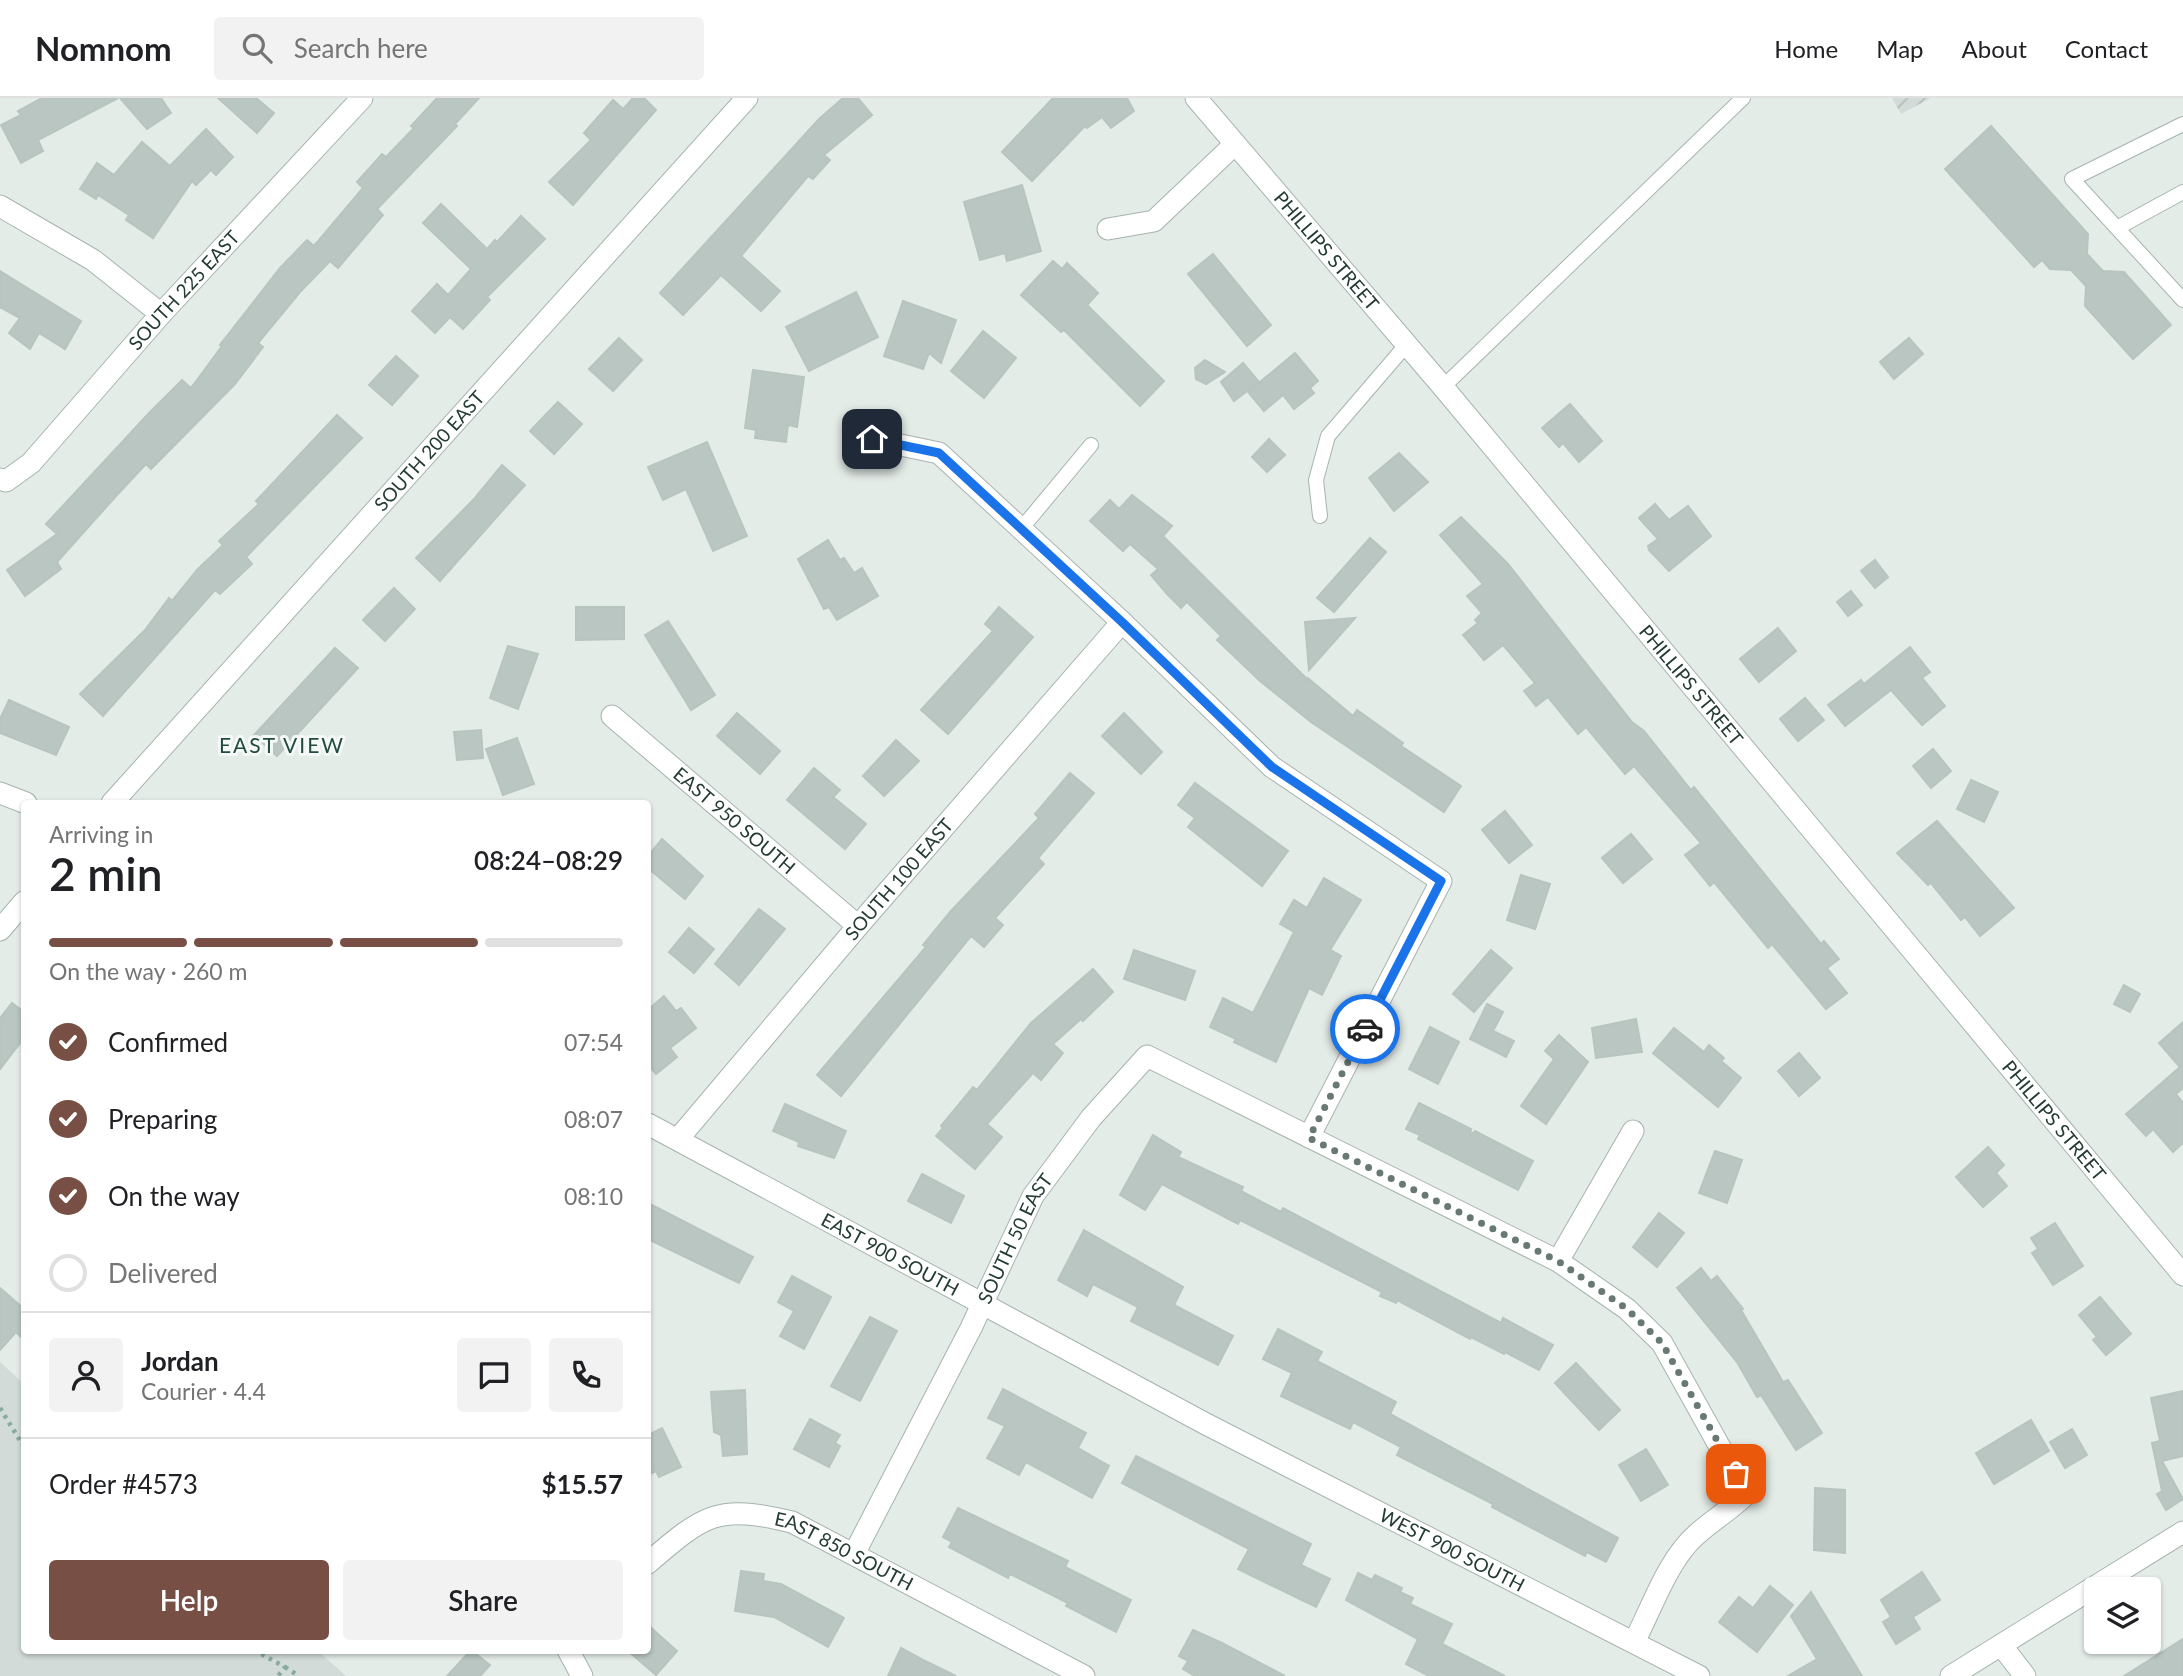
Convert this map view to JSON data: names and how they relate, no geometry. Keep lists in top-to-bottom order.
{
  "streets": {
    "street": [
      "PHILLIPS STREET",
      "SOUTH 225 EAST",
      "SOUTH 200 EAST",
      "EAST 950 SOUTH",
      "SOUTH 100 EAST",
      "SOUTH 50 EAST",
      "EAST 900 SOUTH",
      "WEST 900 SOUTH",
      "EAST 850 SOUTH"
    ]
  },
  "crossings": [
    ["EAST 950 SOUTH", "SOUTH 100 EAST"],
    ["SOUTH 100 EAST", "EAST 900 SOUTH"],
    ["SOUTH 50 EAST", "EAST 900 SOUTH"],
    ["SOUTH 50 EAST", "EAST 850 SOUTH"],
    ["EAST 900 SOUTH", "WEST 900 SOUTH"]
  ],
  "districts": ["EAST VIEW"],
  "page": {
    "header": "Nomnom",
    "search": "Search here",
    "nav": [
      "Home",
      "Map",
      "About",
      "Contact"
    ],
    "heading": ["2 min", "Arriving in", "08:24–08:29"],
    "panel": [
      "Jordan",
      "Courier · 4.4",
      "Order #4573",
      "$15.57"
    ],
    "bar": "On the way · 260 m",
    "list": [
      ["Confirmed", "07:54"],
      ["Preparing", "08:07"],
      ["On the way", "08:10"],
      "Delivered"
    ],
    "buttons": ["Help", "Share"]
  }
}
